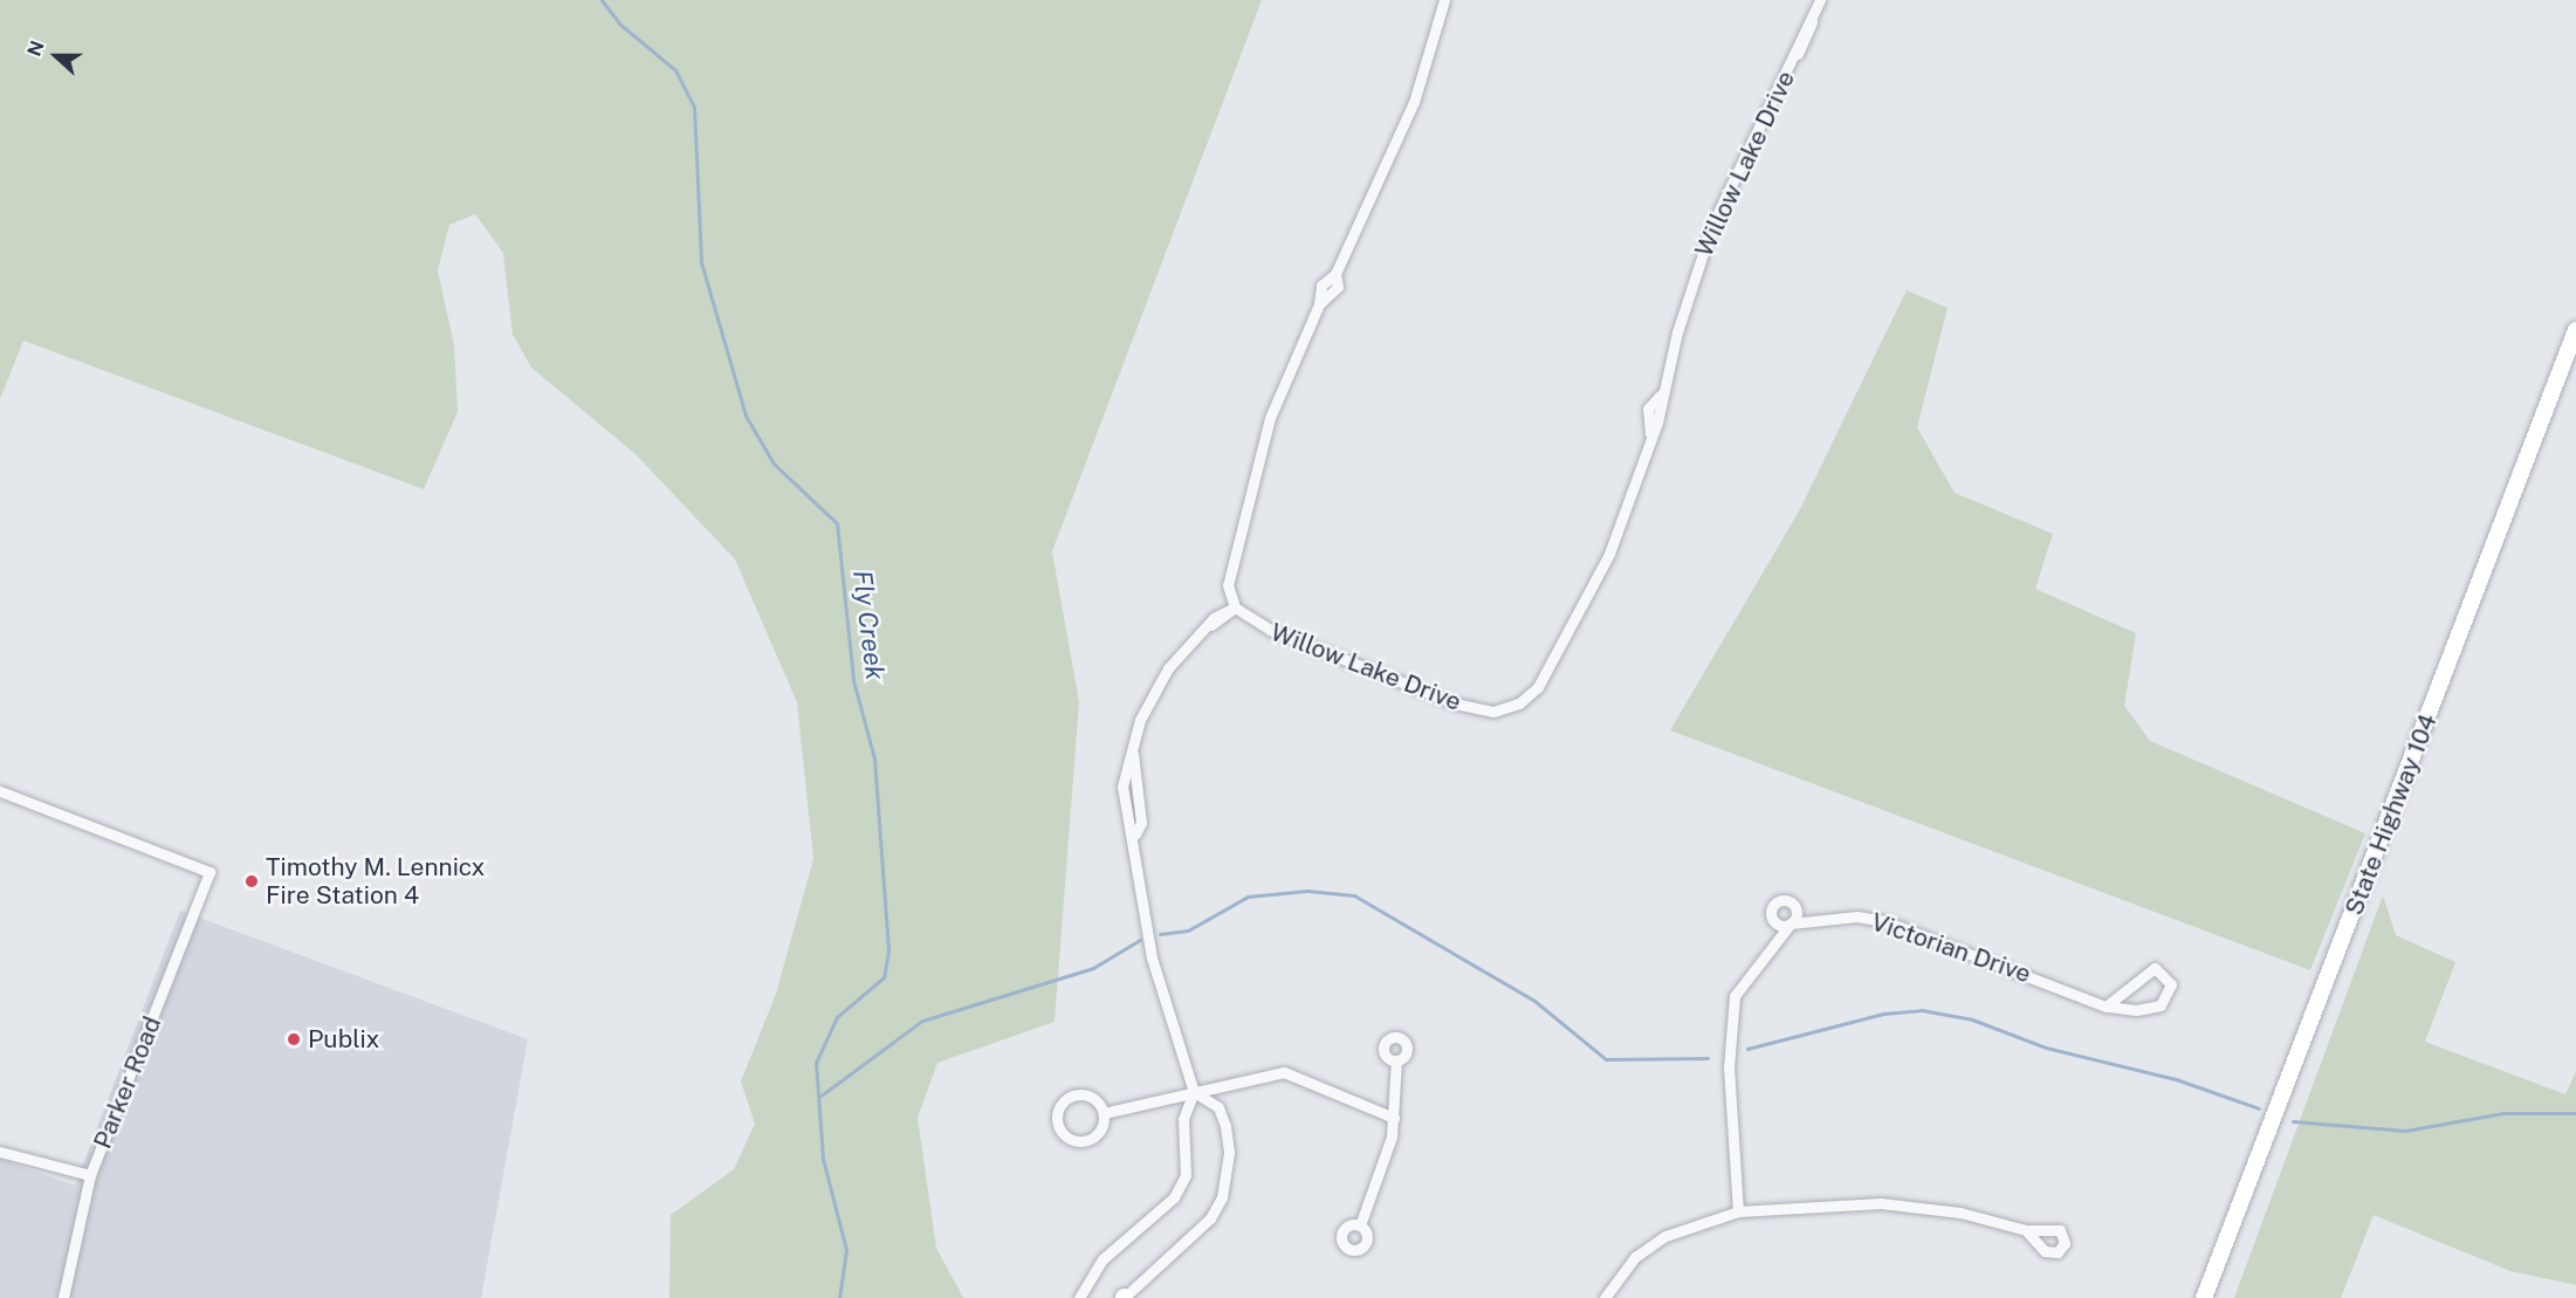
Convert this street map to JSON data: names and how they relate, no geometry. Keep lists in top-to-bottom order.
{
  "streets": {
    "main road": ["State Highway 104"],
    "street": ["Willow Lake Drive", "Victorian Drive", "Parker Road"]
  },
  "water": ["Fly Creek"],
  "places": ["Timothy M. Lennicx Fire Station 4", "Publix"],
  "north": "left"
}
